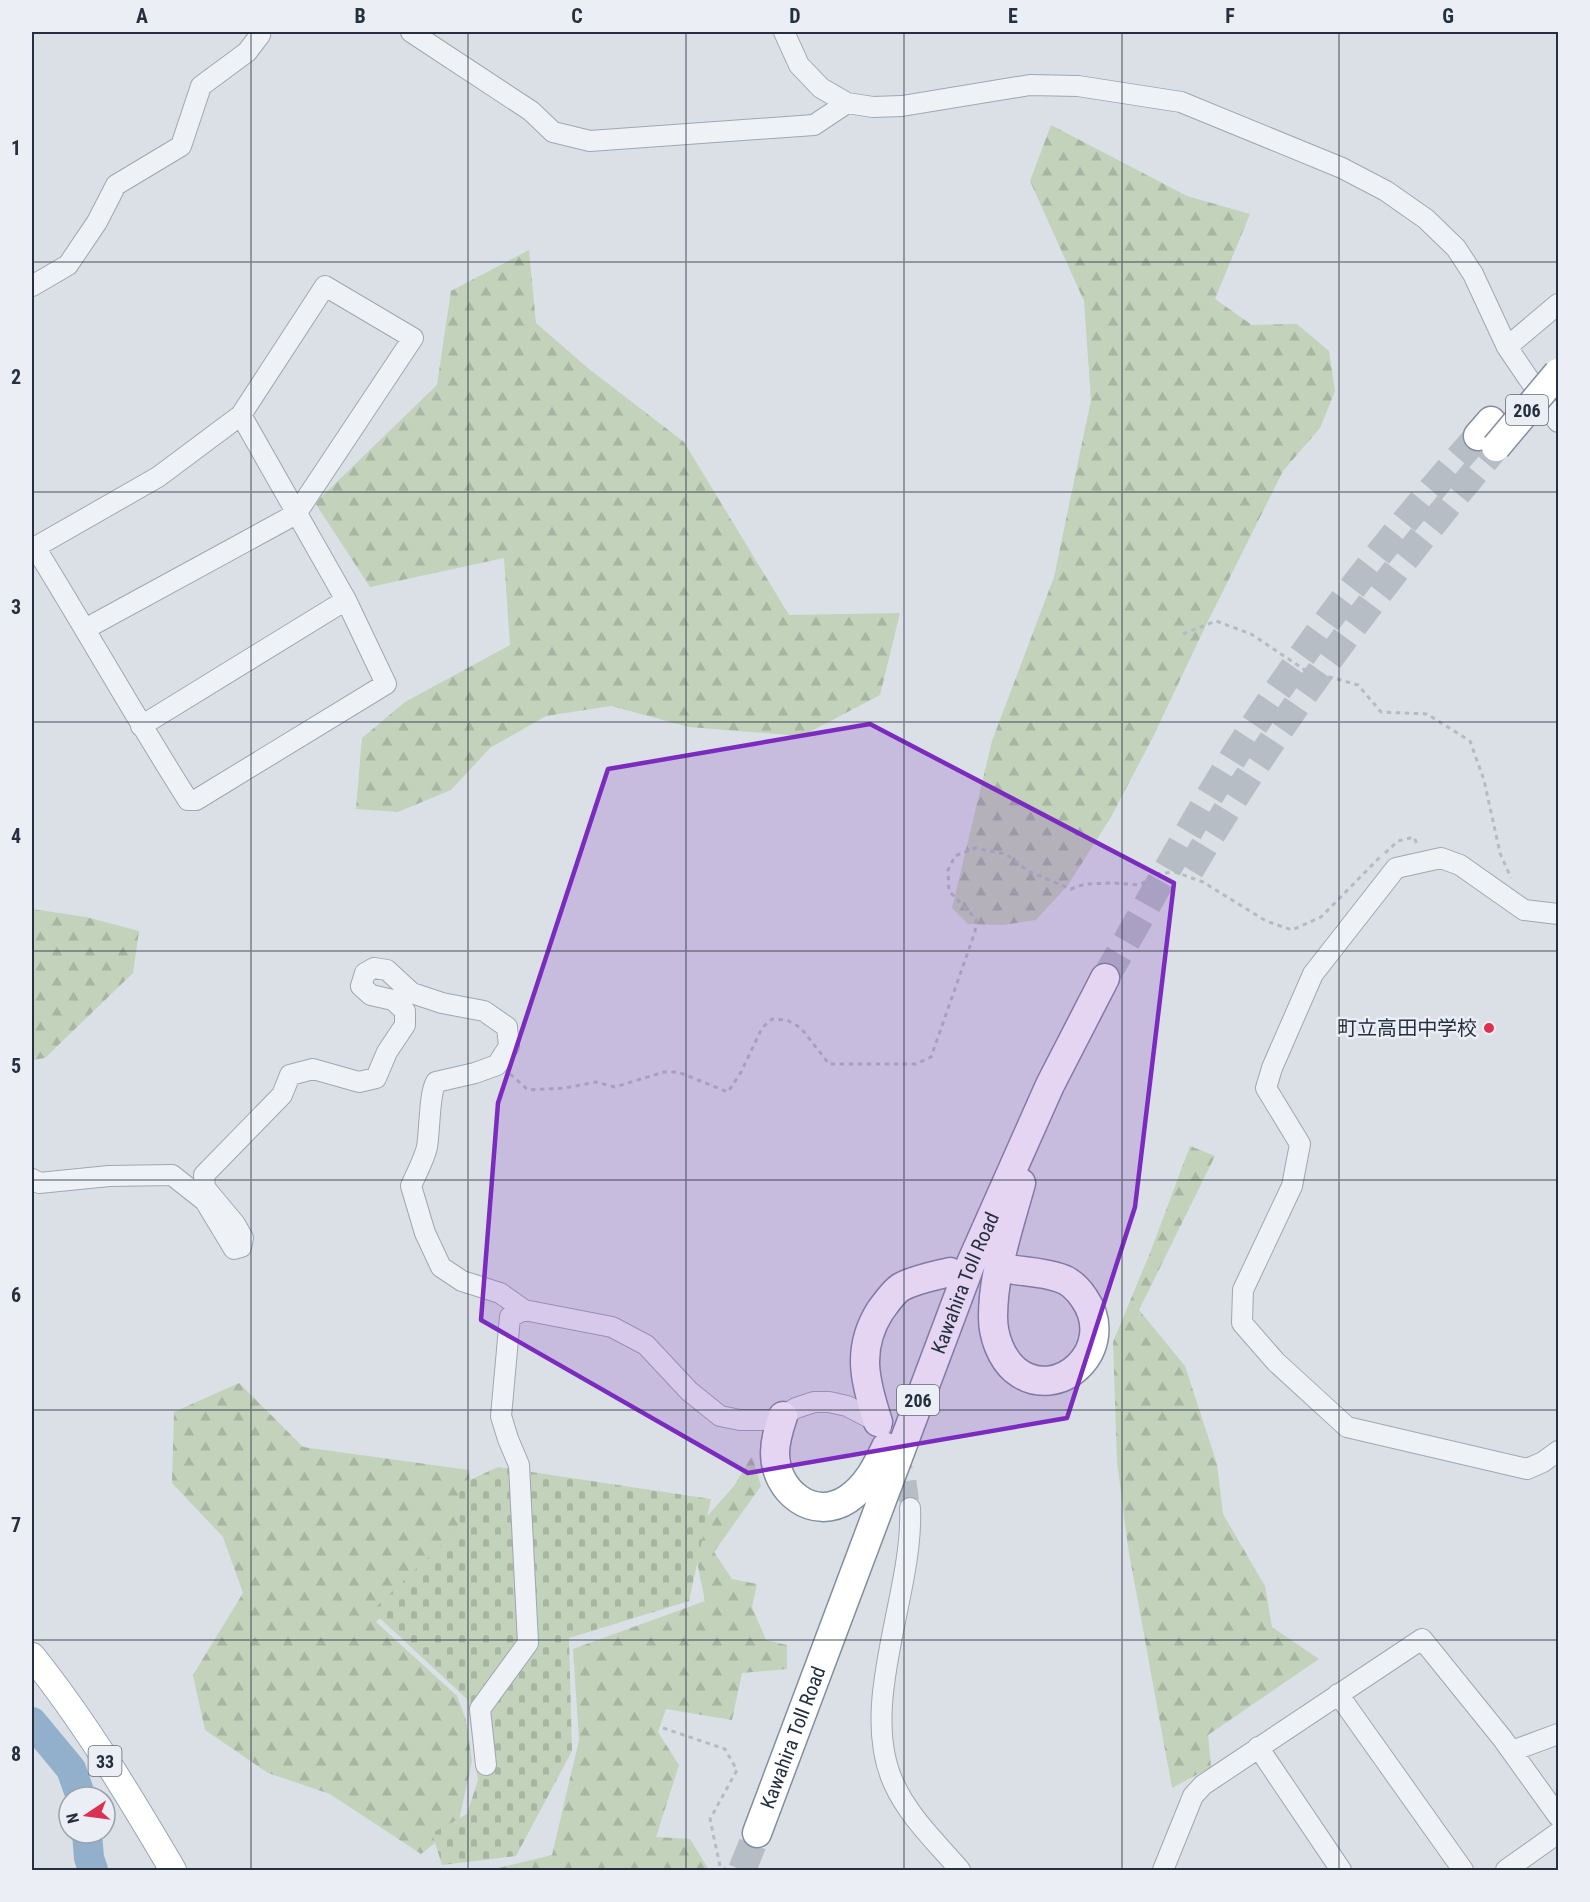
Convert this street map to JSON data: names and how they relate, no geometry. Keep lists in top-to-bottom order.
{
  "streets": {
    "highway": ["206", "Kawahira Toll Road"],
    "main road": ["33"]
  },
  "places": ["町立高田中学校"],
  "north": "left",
  "grid": {
    "columns": [
      "A",
      "B",
      "C",
      "D",
      "E",
      "F",
      "G"
    ],
    "rows": [
      "1",
      "2",
      "3",
      "4",
      "5",
      "6",
      "7",
      "8"
    ]
  }
}
